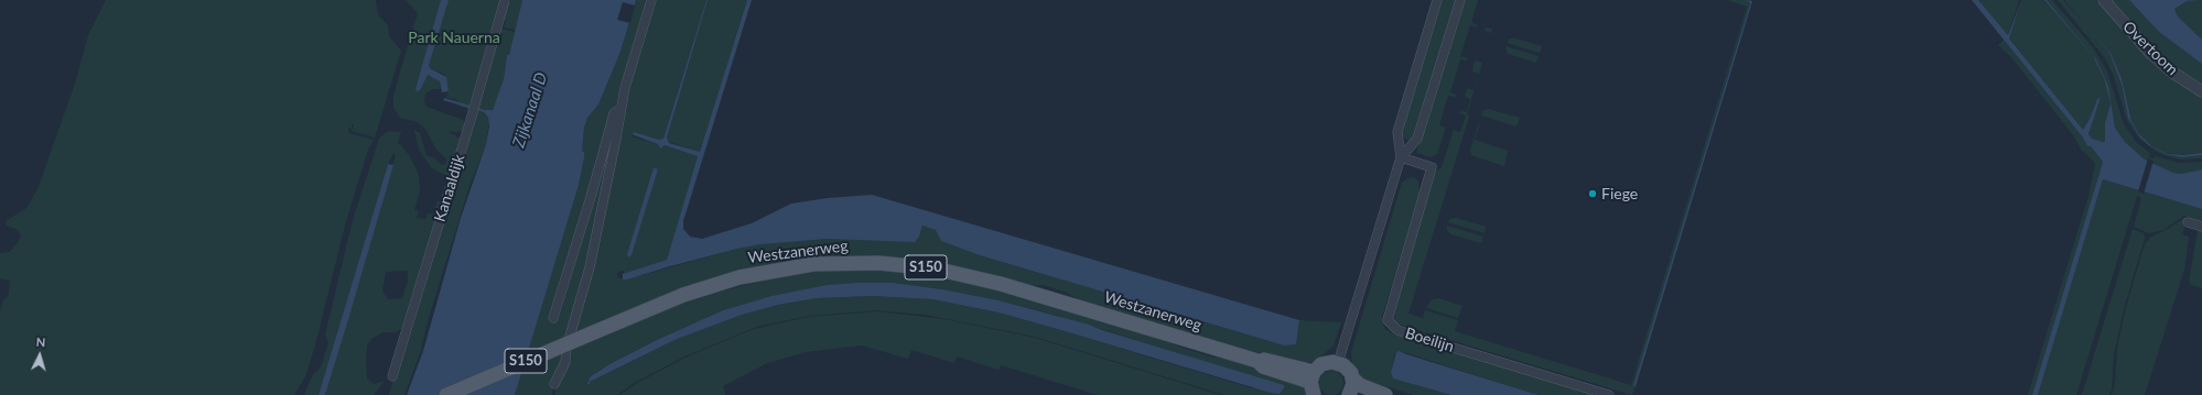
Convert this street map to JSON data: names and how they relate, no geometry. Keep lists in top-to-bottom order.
{
  "streets": {
    "main road": ["Westzanerweg", "S150"],
    "street": ["Overtoom", "Kanaaldijk", "Boeilijn"]
  },
  "crossings": [
    ["Westzanerweg", "S150"]
  ],
  "water": ["Zijkanaal D"],
  "parks": ["Park Nauerna"],
  "places": ["Fiege"],
  "north": "top"
}
